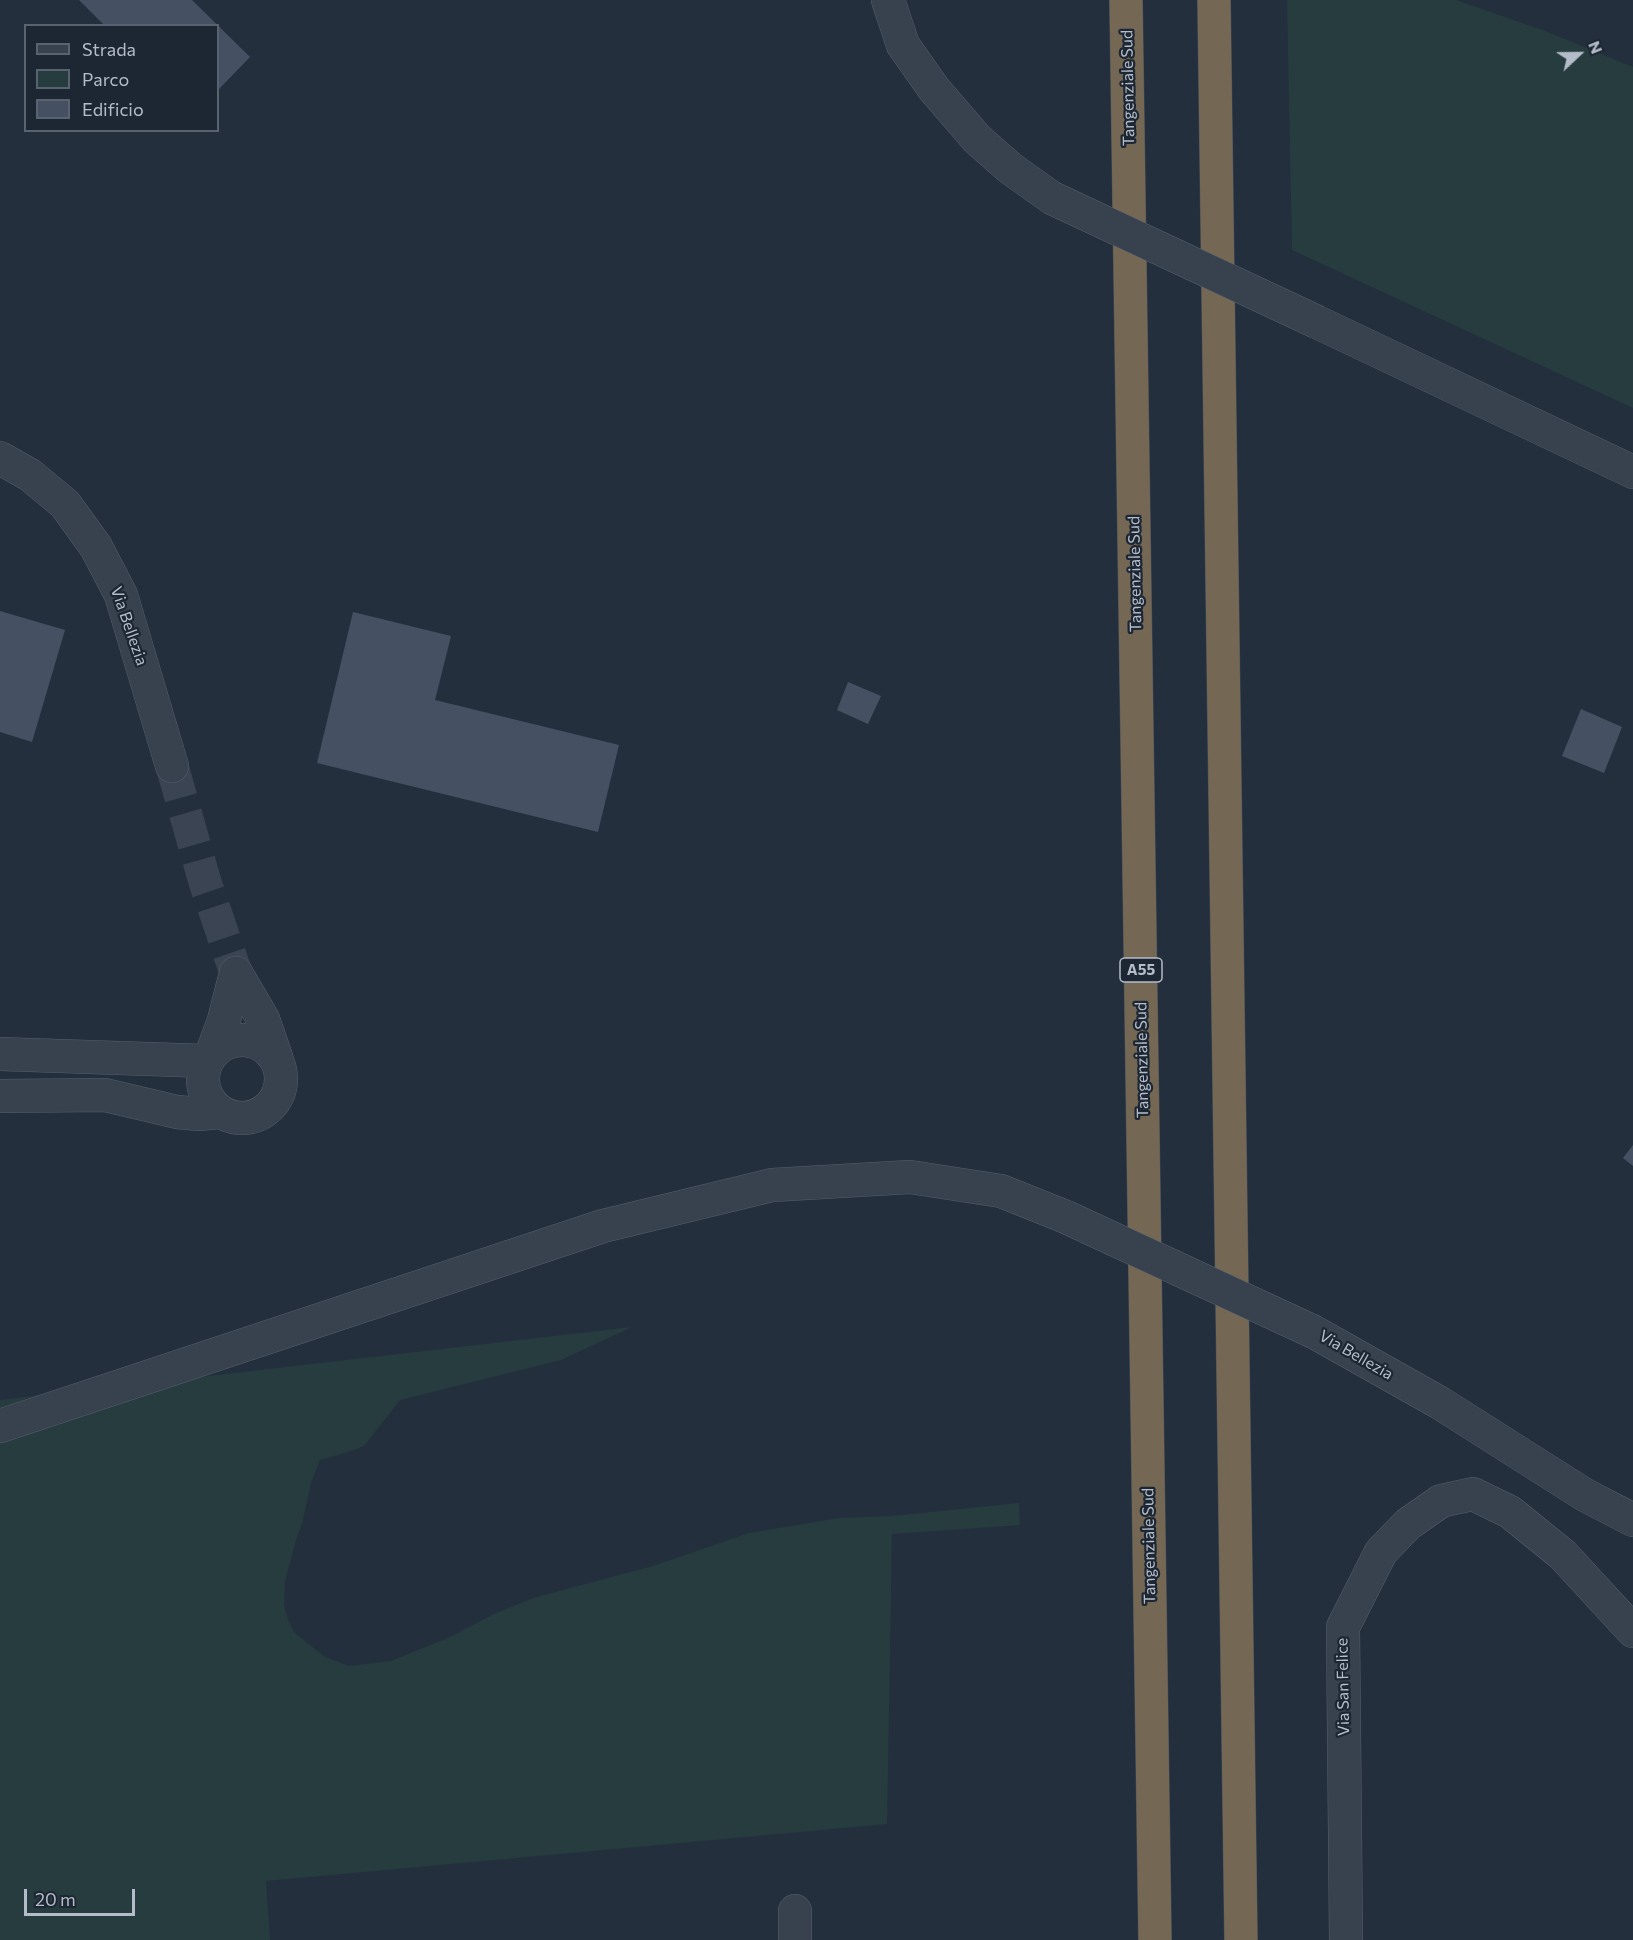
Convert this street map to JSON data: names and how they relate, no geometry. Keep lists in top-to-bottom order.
{
  "streets": {
    "highway": ["Tangenziale Sud", "A55"],
    "street": ["Via Bellezia", "Via San Felice"]
  },
  "legend": ["Strada", "Parco", "Edificio"],
  "scale_bar": "20 m",
  "north": "right"
}
